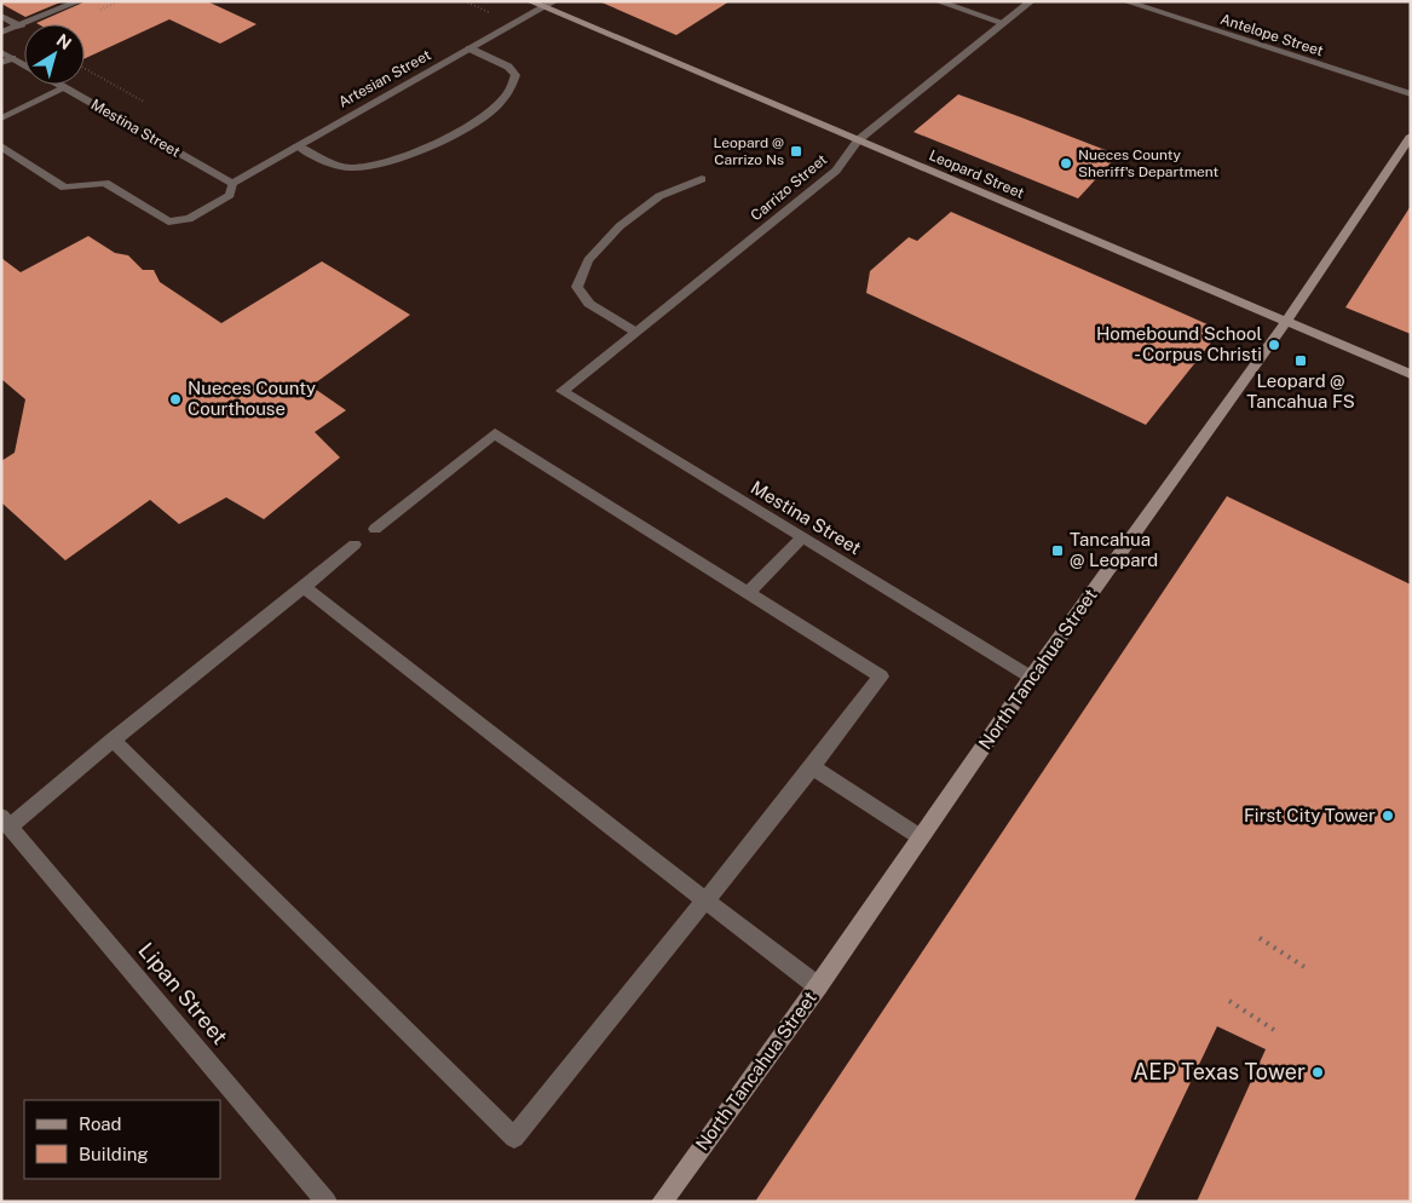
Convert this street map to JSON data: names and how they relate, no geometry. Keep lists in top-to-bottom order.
{
  "streets": {
    "main road": ["Leopard Street", "North Tancahua Street"],
    "street": [
      "Antelope Street",
      "Artesian Street",
      "Mestina Street",
      "Carrizo Street",
      "Lipan Street"
    ]
  },
  "crossings": [
    ["Artesian Street", "Mestina Street"],
    ["Artesian Street", "Leopard Street"],
    ["Mestina Street", "Carrizo Street"],
    ["Mestina Street", "North Tancahua Street"],
    ["Leopard Street", "Carrizo Street"],
    ["Leopard Street", "North Tancahua Street"]
  ],
  "places": {
    "transit": ["Leopard @ Carrizo Ns", "Leopard @ Tancahua FS", "Tancahua @ Leopard"],
    "other": [
      "Nueces County Sheriff's Department",
      "Homebound School - Corpus Christi",
      "Nueces County Courthouse",
      "First City Tower",
      "AEP Texas Tower"
    ]
  },
  "legend": ["Road", "Building"],
  "north": "top right"
}
